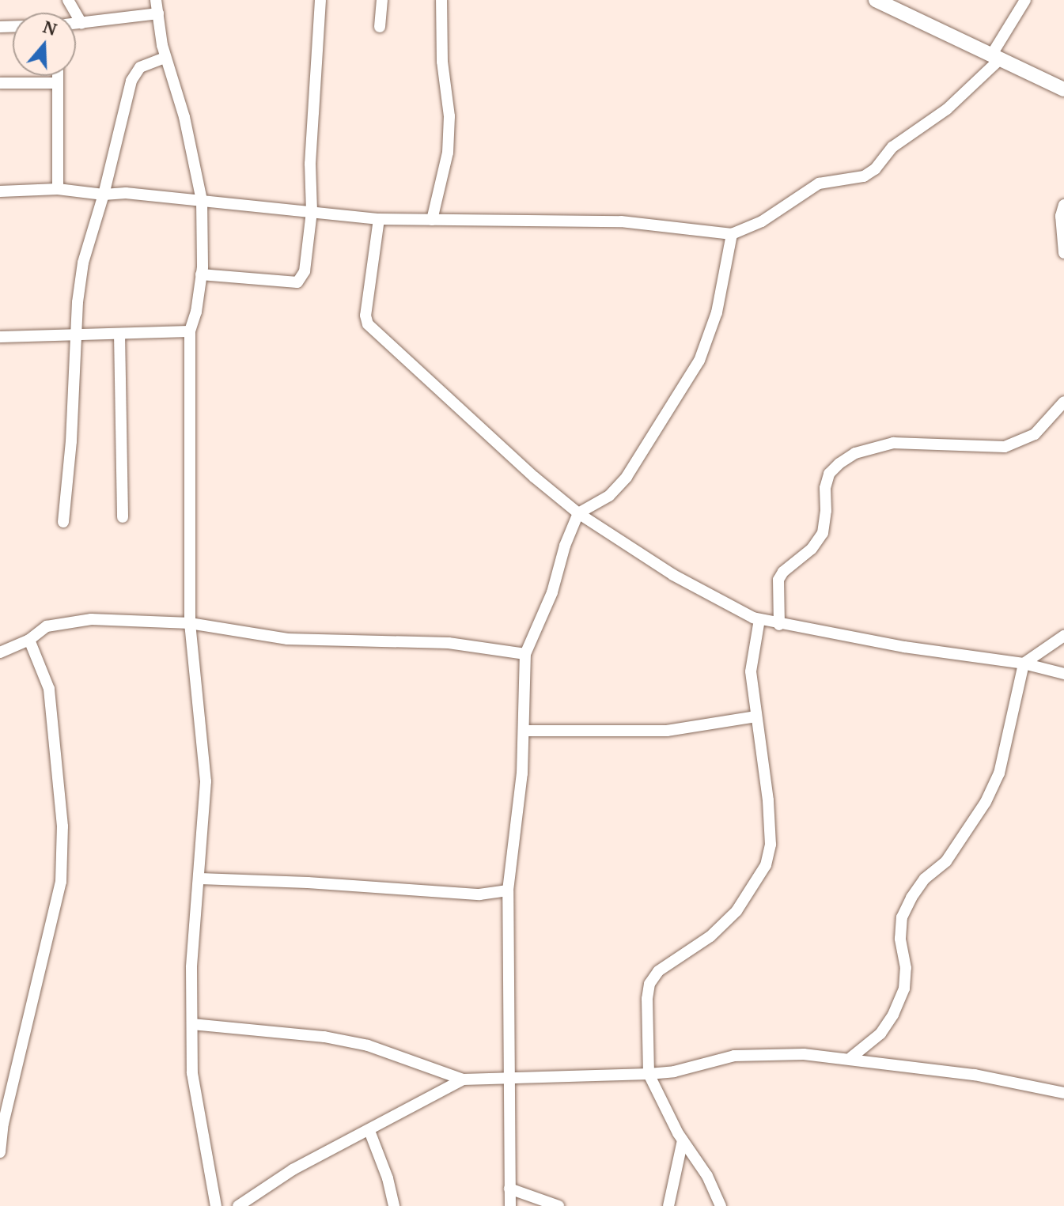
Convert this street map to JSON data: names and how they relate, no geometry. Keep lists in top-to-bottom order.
{
  "north": "top"
}
